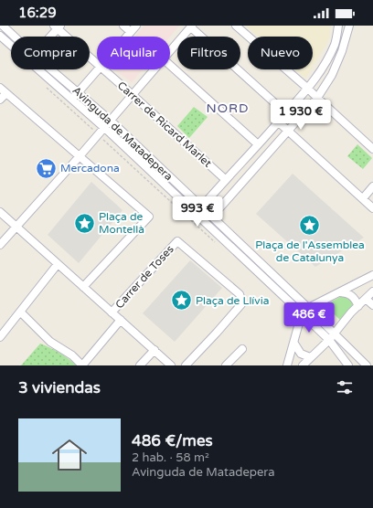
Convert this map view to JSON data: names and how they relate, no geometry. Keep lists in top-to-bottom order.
{
  "streets": {
    "street": ["Carrer de Ricard Marlet", "Avinguda de Matadepera", "Carrer de Toses"]
  },
  "districts": ["NORD"],
  "places": {
    "supermarket": ["Mercadona"],
    "place": ["Plaça de Montellà", "Plaça de l'Assemblea de Catalunya", "Plaça de Llívia"]
  },
  "page": {
    "status": "16:29",
    "chip": [
      "Comprar",
      "Alquilar",
      "Filtros",
      "Nuevo"
    ],
    "price": ["1 930 €", "993 €", "486 €"],
    "heading": "3 viviendas",
    "list": [
      {
        "name": "486 €/mes",
        "note": "2 hab. · 58 m² · Avinguda de Matadepera"
      }
    ]
  }
}
